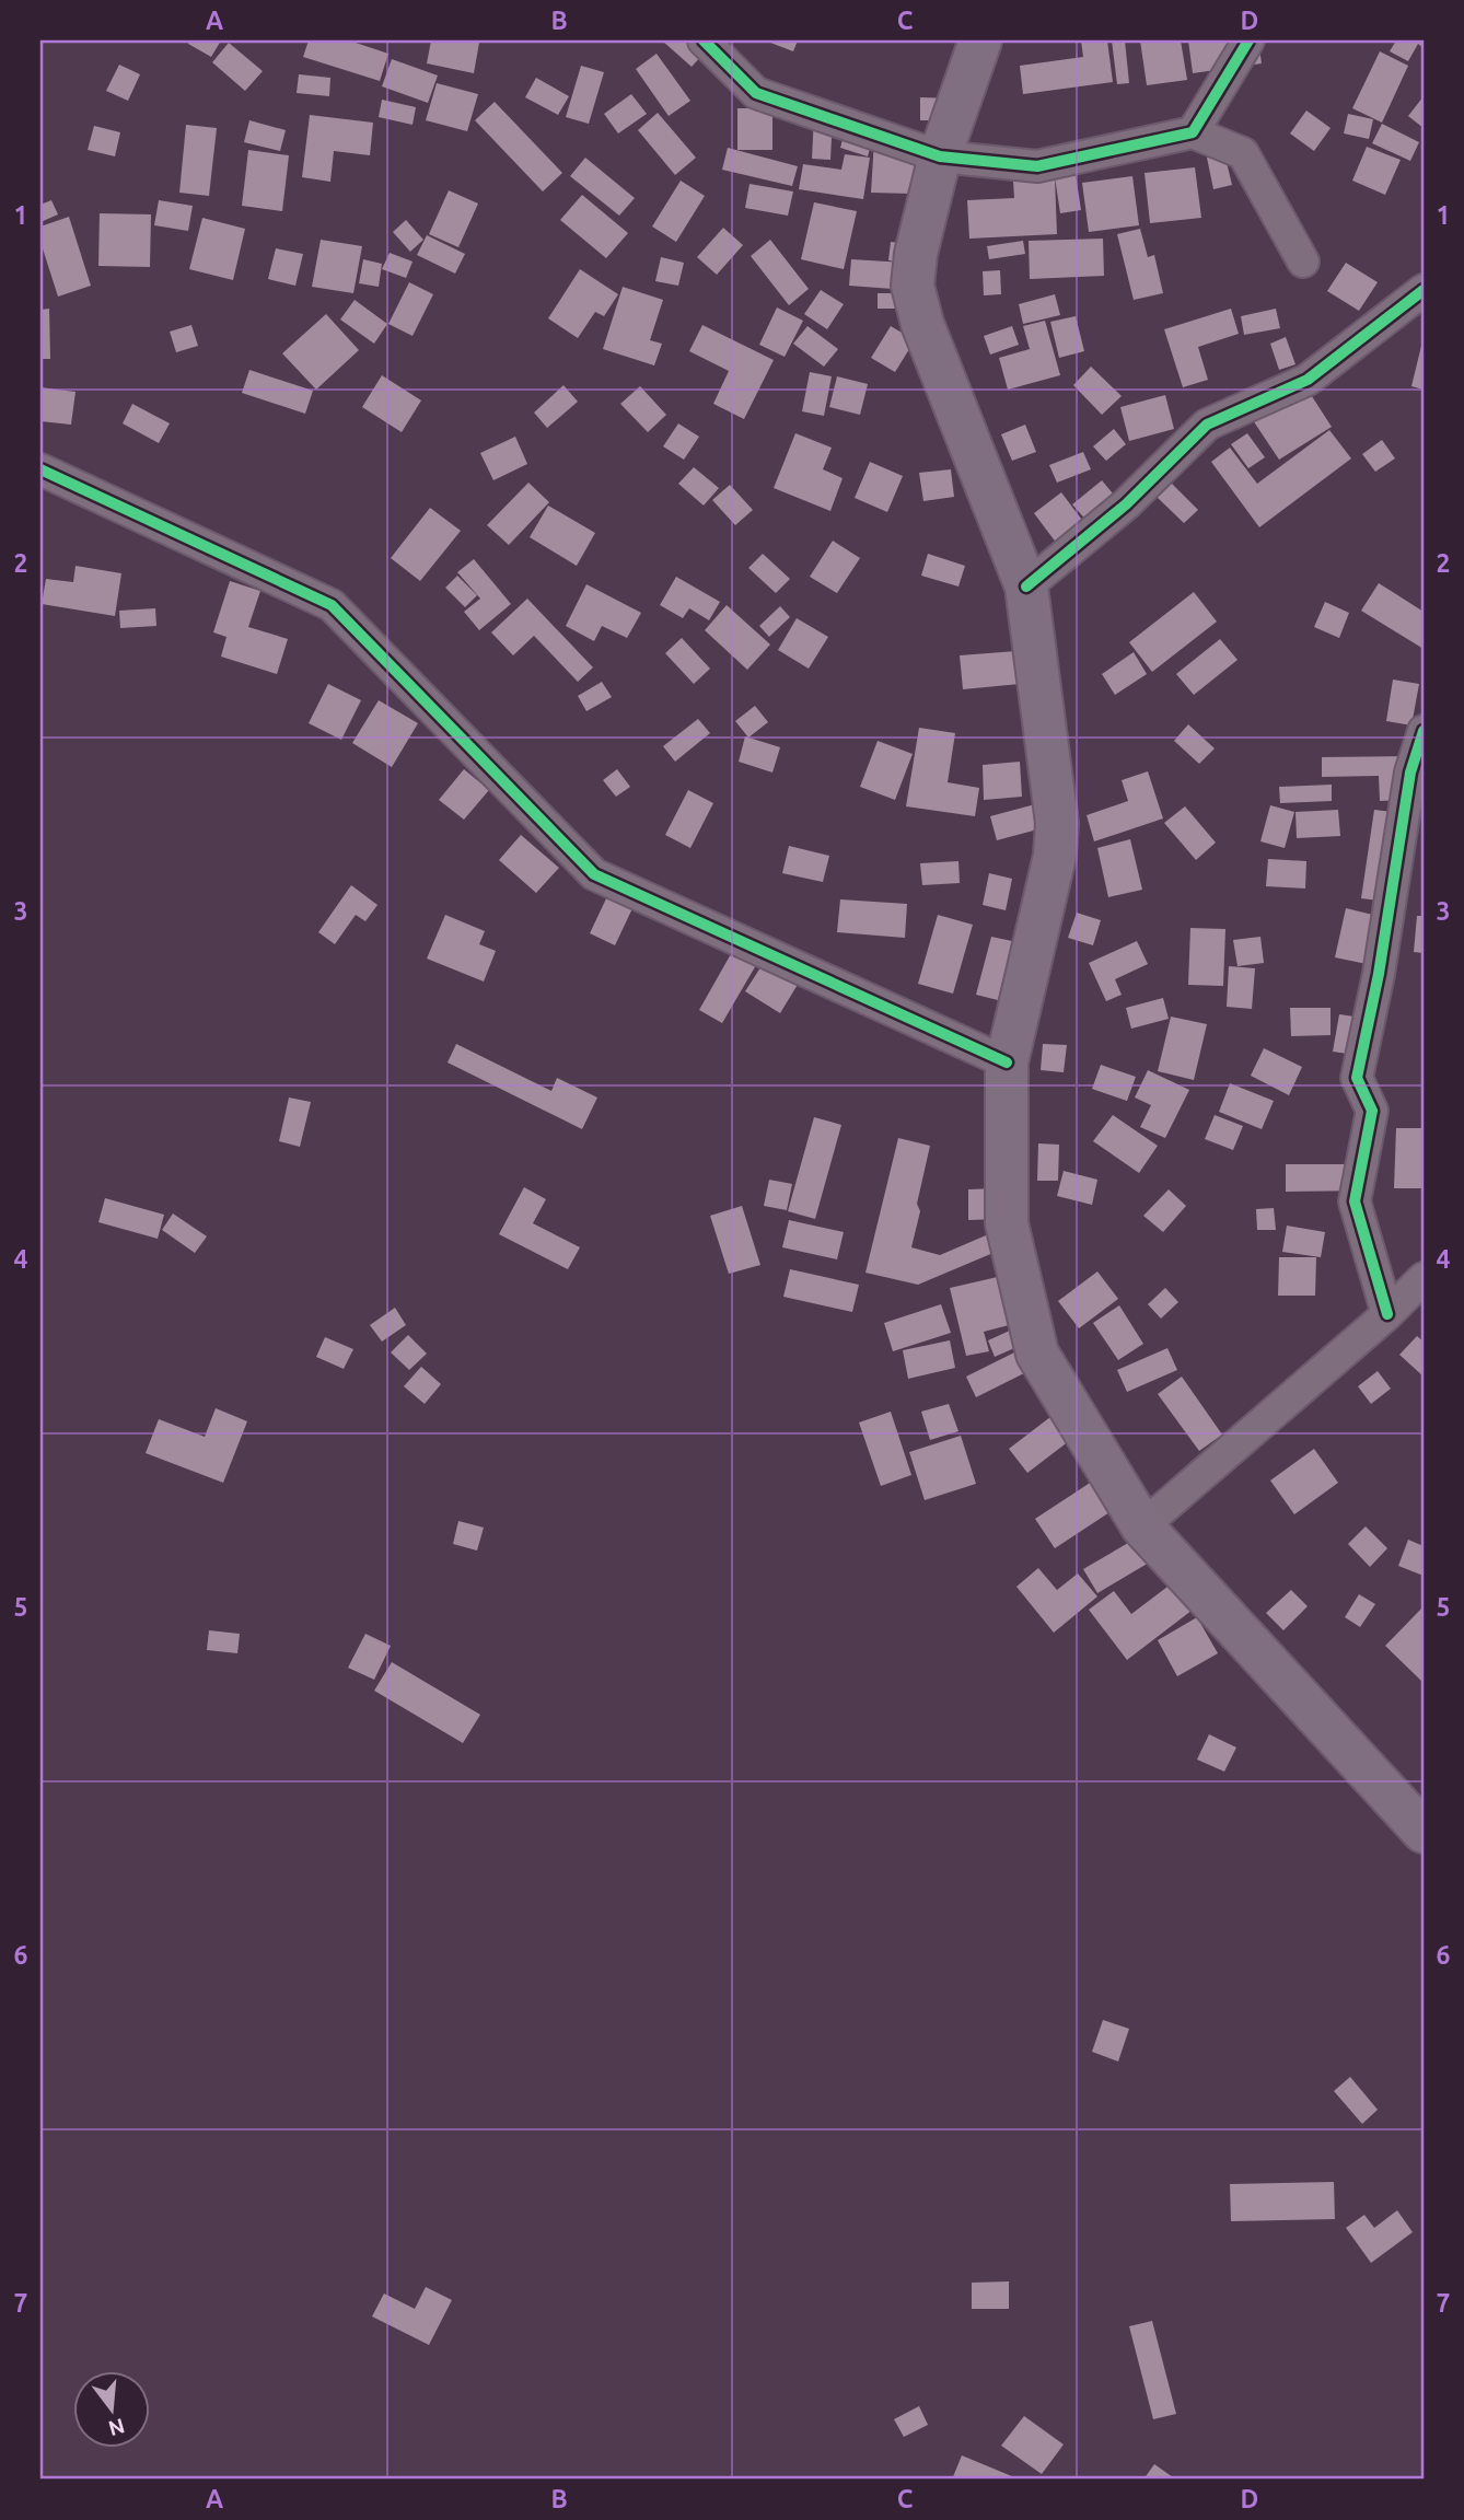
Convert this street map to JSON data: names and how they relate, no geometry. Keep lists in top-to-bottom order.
{
  "north": "bottom",
  "grid": {
    "columns": [
      "A",
      "B",
      "C",
      "D"
    ],
    "rows": [
      "1",
      "2",
      "3",
      "4",
      "5",
      "6",
      "7"
    ]
  }
}
